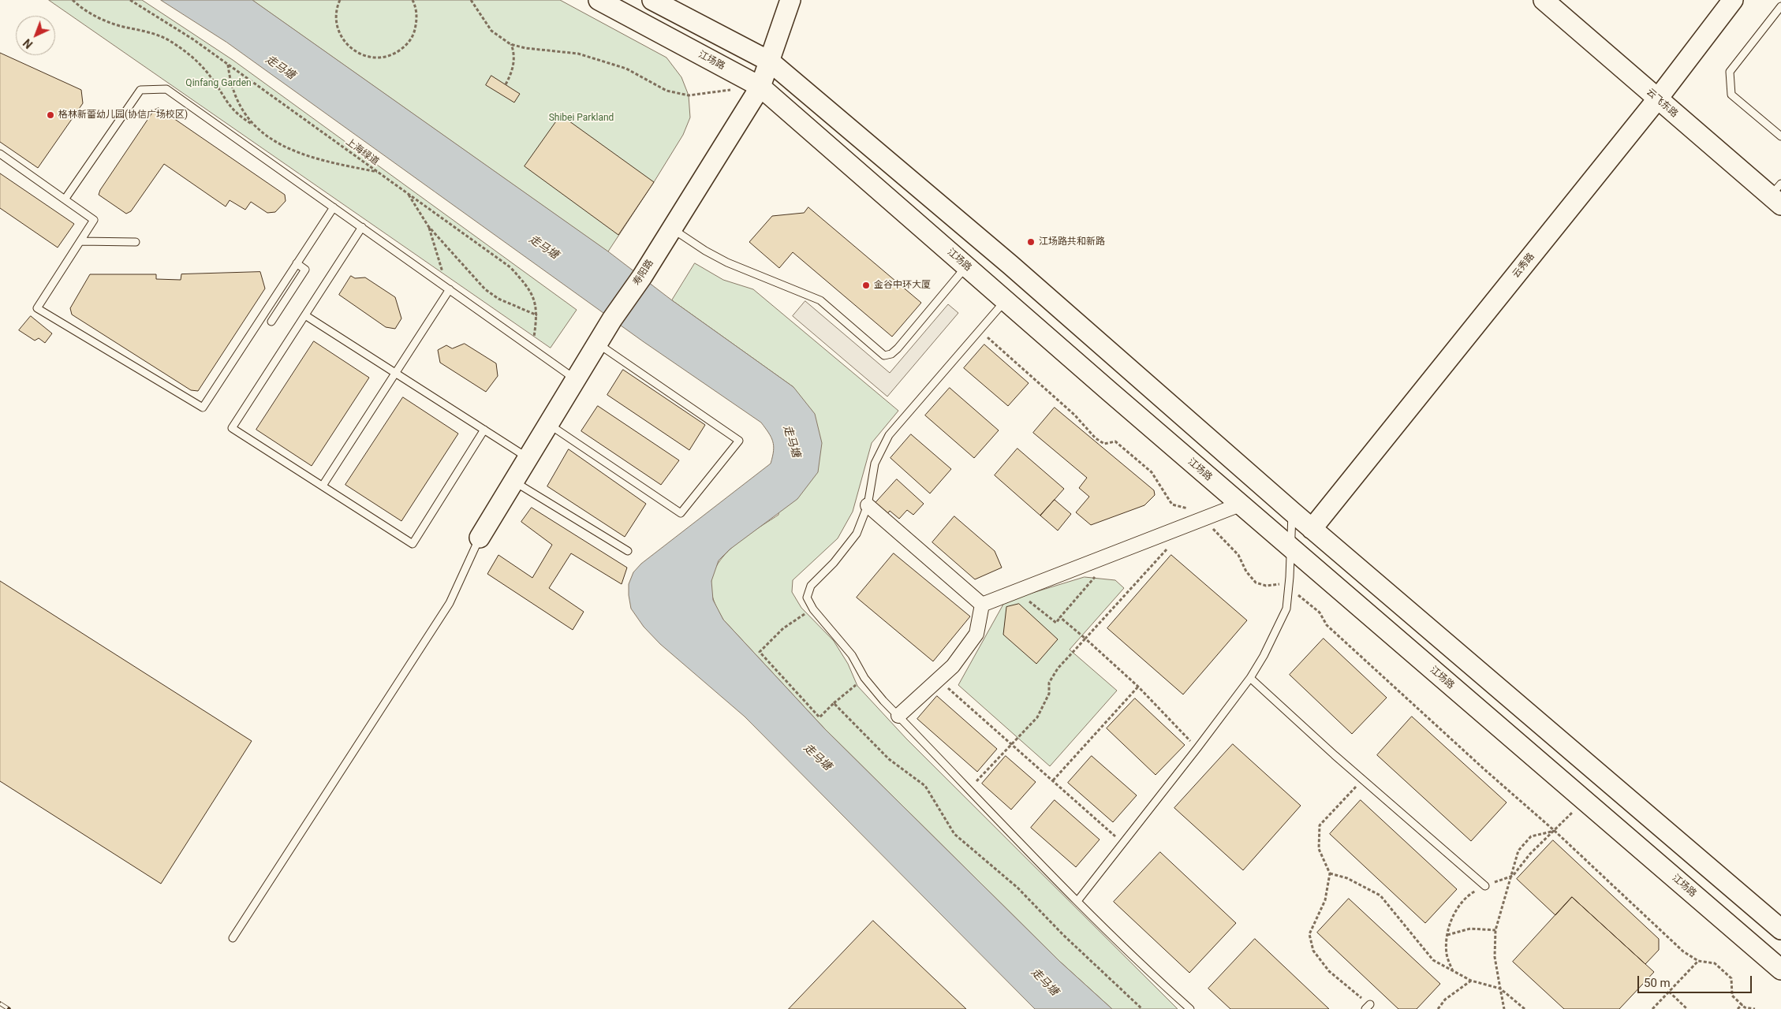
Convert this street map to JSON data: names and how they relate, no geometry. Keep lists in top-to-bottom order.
{
  "streets": {
    "main road": [
      "江场路",
      "云飞东路",
      "云秀路",
      "寿阳路"
    ],
    "path": ["上海绿道"]
  },
  "crossings": [
    ["江场路", "寿阳路"],
    ["云飞东路", "云秀路"]
  ],
  "water": ["走马塘"],
  "parks": ["Qinfang Garden", "Shibei Parkland"],
  "places": ["格林新蕾幼儿园(协信广场校区)", "江场路共和新路", "金谷中环大厦"],
  "scale_bar": "50 m",
  "north": "bottom left"
}
